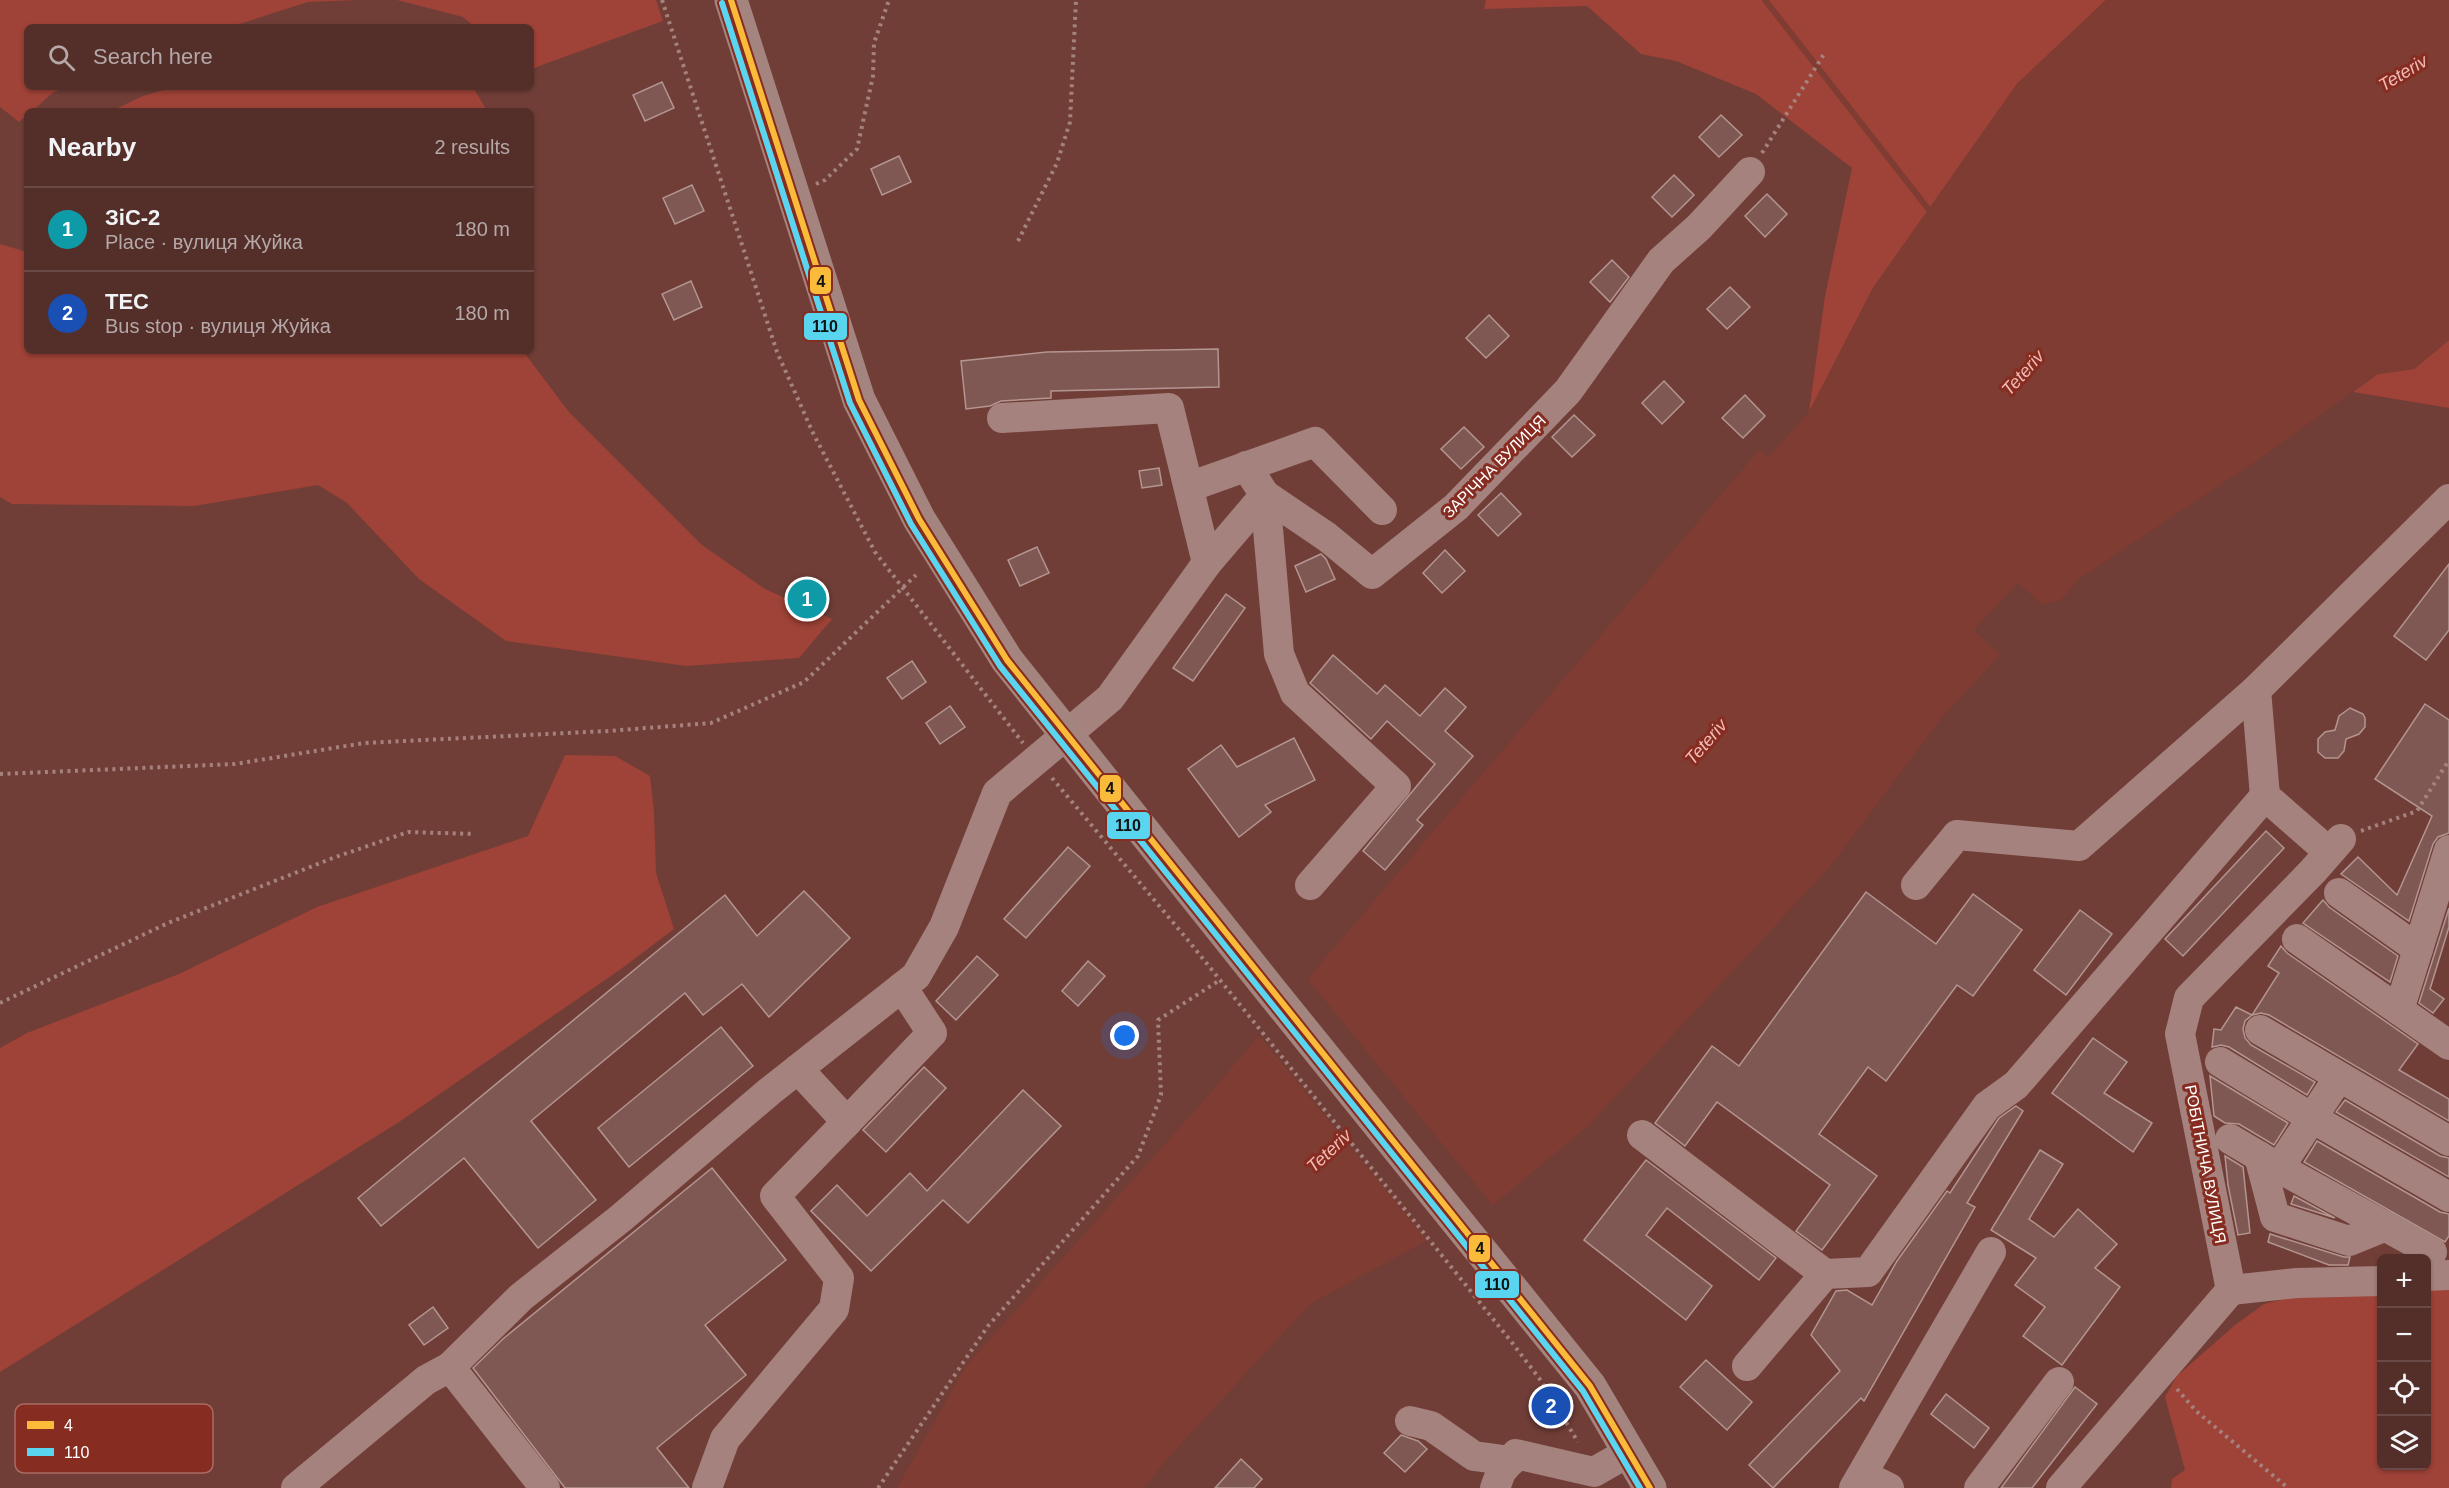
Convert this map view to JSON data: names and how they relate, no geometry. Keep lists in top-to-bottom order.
{
  "streets": {
    "street": ["ЗАРІЧНА ВУЛИЦЯ", "РОБІТНИЧА ВУЛИЦЯ"]
  },
  "water": ["Teteriv"],
  "lines": ["transit line 4", "transit line 110"],
  "legend": ["4", "110"],
  "page": {
    "search": "Search here",
    "heading": ["Nearby", "2 results"],
    "list": [
      {
        "mark": "1",
        "name": "ЗіС-2",
        "note": "Place · вулиця Жуйка",
        "value": "180 m"
      },
      {
        "mark": "2",
        "name": "ТЕС",
        "note": "Bus stop · вулиця Жуйка",
        "value": "180 m"
      }
    ],
    "pins": ["1", "2"],
    "map_buttons": ["+", "−"]
  }
}
